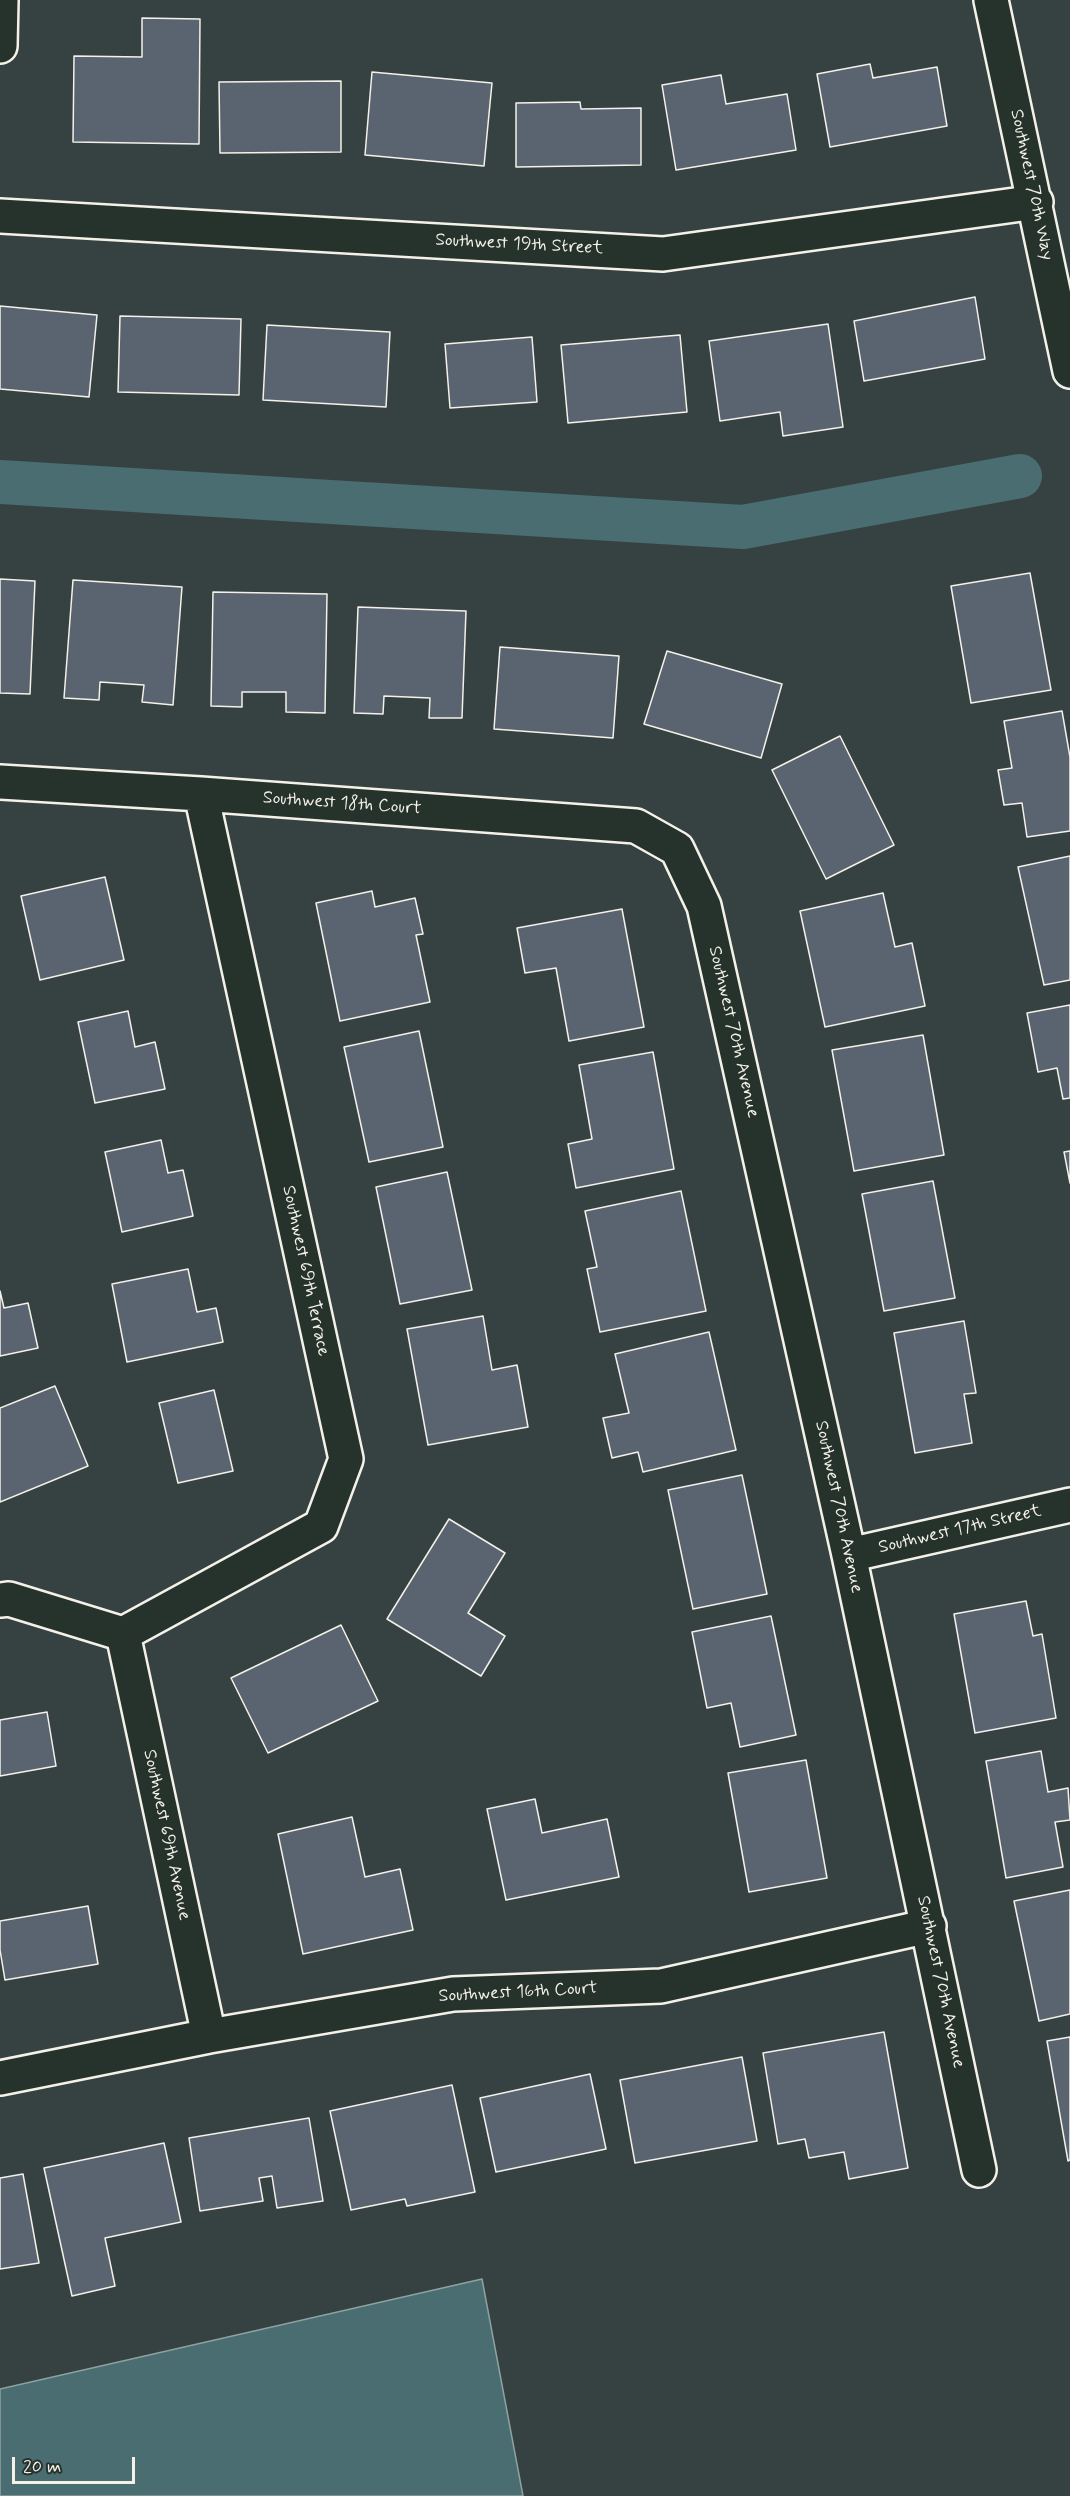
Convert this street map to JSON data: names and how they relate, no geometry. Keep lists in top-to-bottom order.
{
  "streets": {
    "street": [
      "Southwest 70th Way",
      "Southwest 19th Street",
      "Southwest 18th Court",
      "Southwest 70th Avenue",
      "Southwest 69th Terrace",
      "Southwest 17th Street",
      "Southwest 69th Avenue",
      "Southwest 16th Court"
    ]
  },
  "crossings": [
    ["Southwest 70th Way", "Southwest 19th Street"],
    ["Southwest 18th Court", "Southwest 70th Avenue"],
    ["Southwest 18th Court", "Southwest 69th Terrace"],
    ["Southwest 70th Avenue", "Southwest 17th Street"],
    ["Southwest 70th Avenue", "Southwest 16th Court"],
    ["Southwest 69th Terrace", "Southwest 69th Avenue"],
    ["Southwest 69th Avenue", "Southwest 16th Court"]
  ],
  "scale_bar": "20 m"
}
